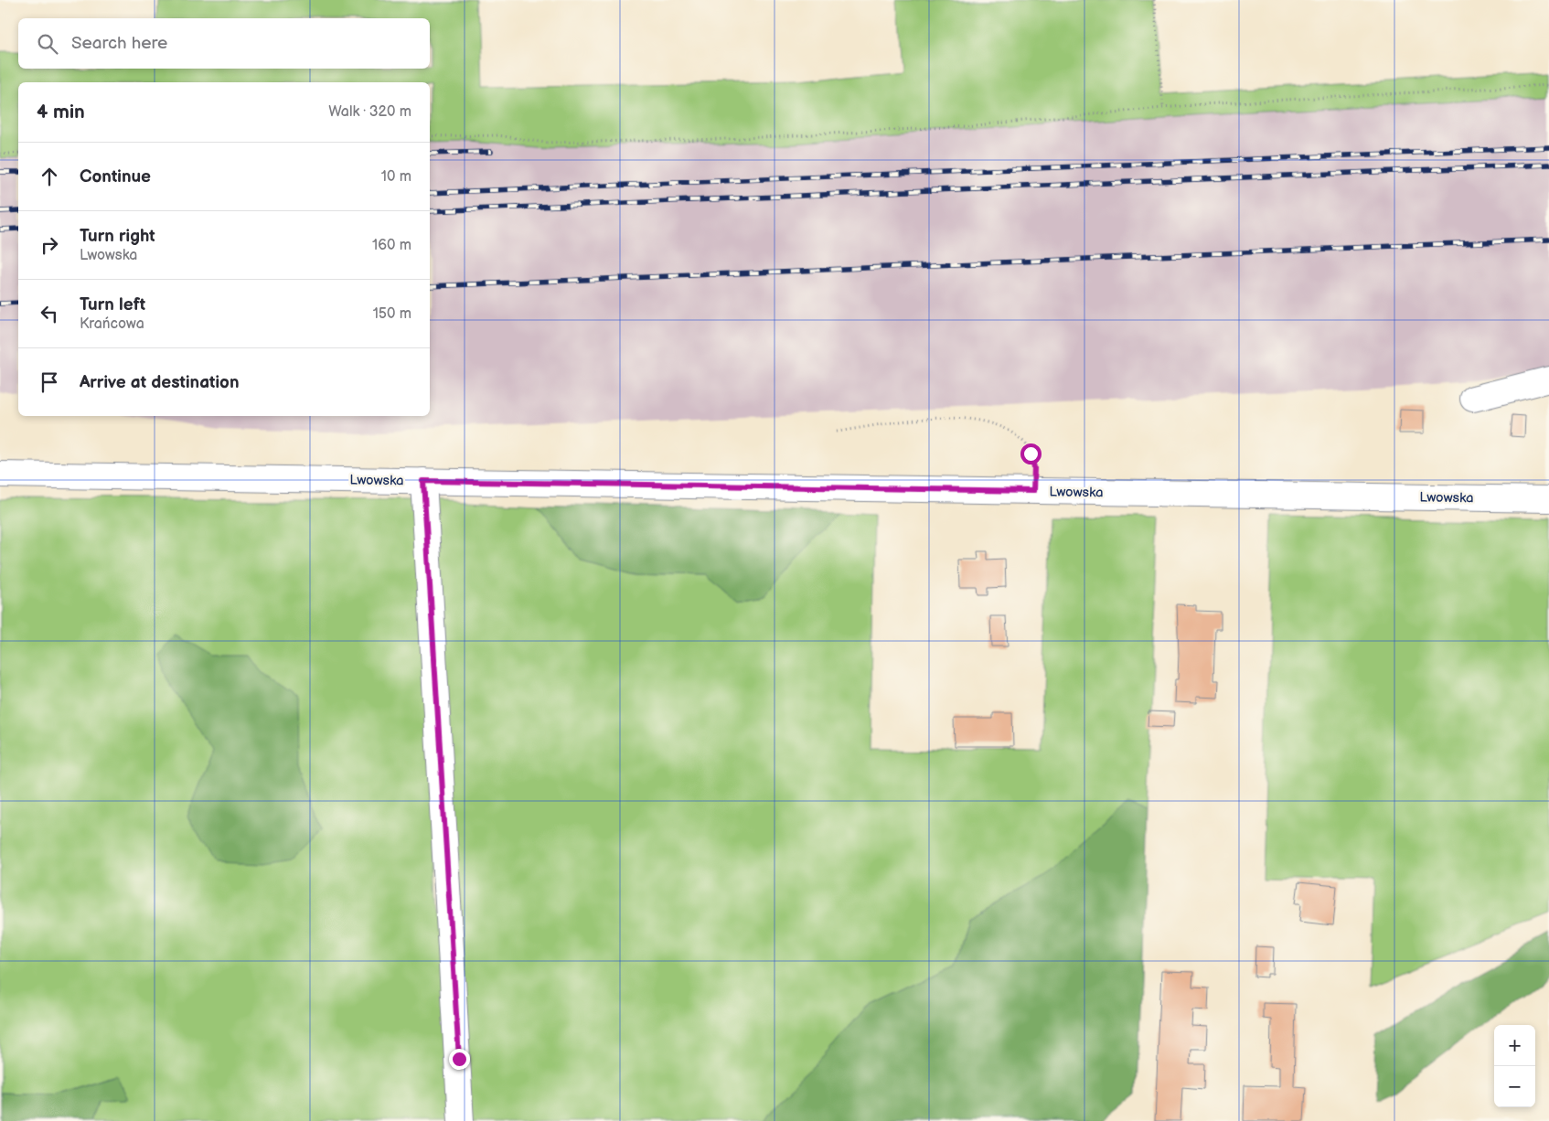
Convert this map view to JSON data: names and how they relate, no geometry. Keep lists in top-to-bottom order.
{
  "streets": {
    "main road": ["Lwowska"]
  },
  "page": {
    "search": "Search here",
    "heading": ["4 min", "Walk · 320 m"],
    "list": [
      ["Continue", "10 m"],
      ["Turn right", "Lwowska", "160 m"],
      ["Turn left", "Krańcowa", "150 m"],
      "Arrive at destination"
    ],
    "map_buttons": ["+", "−"]
  }
}
